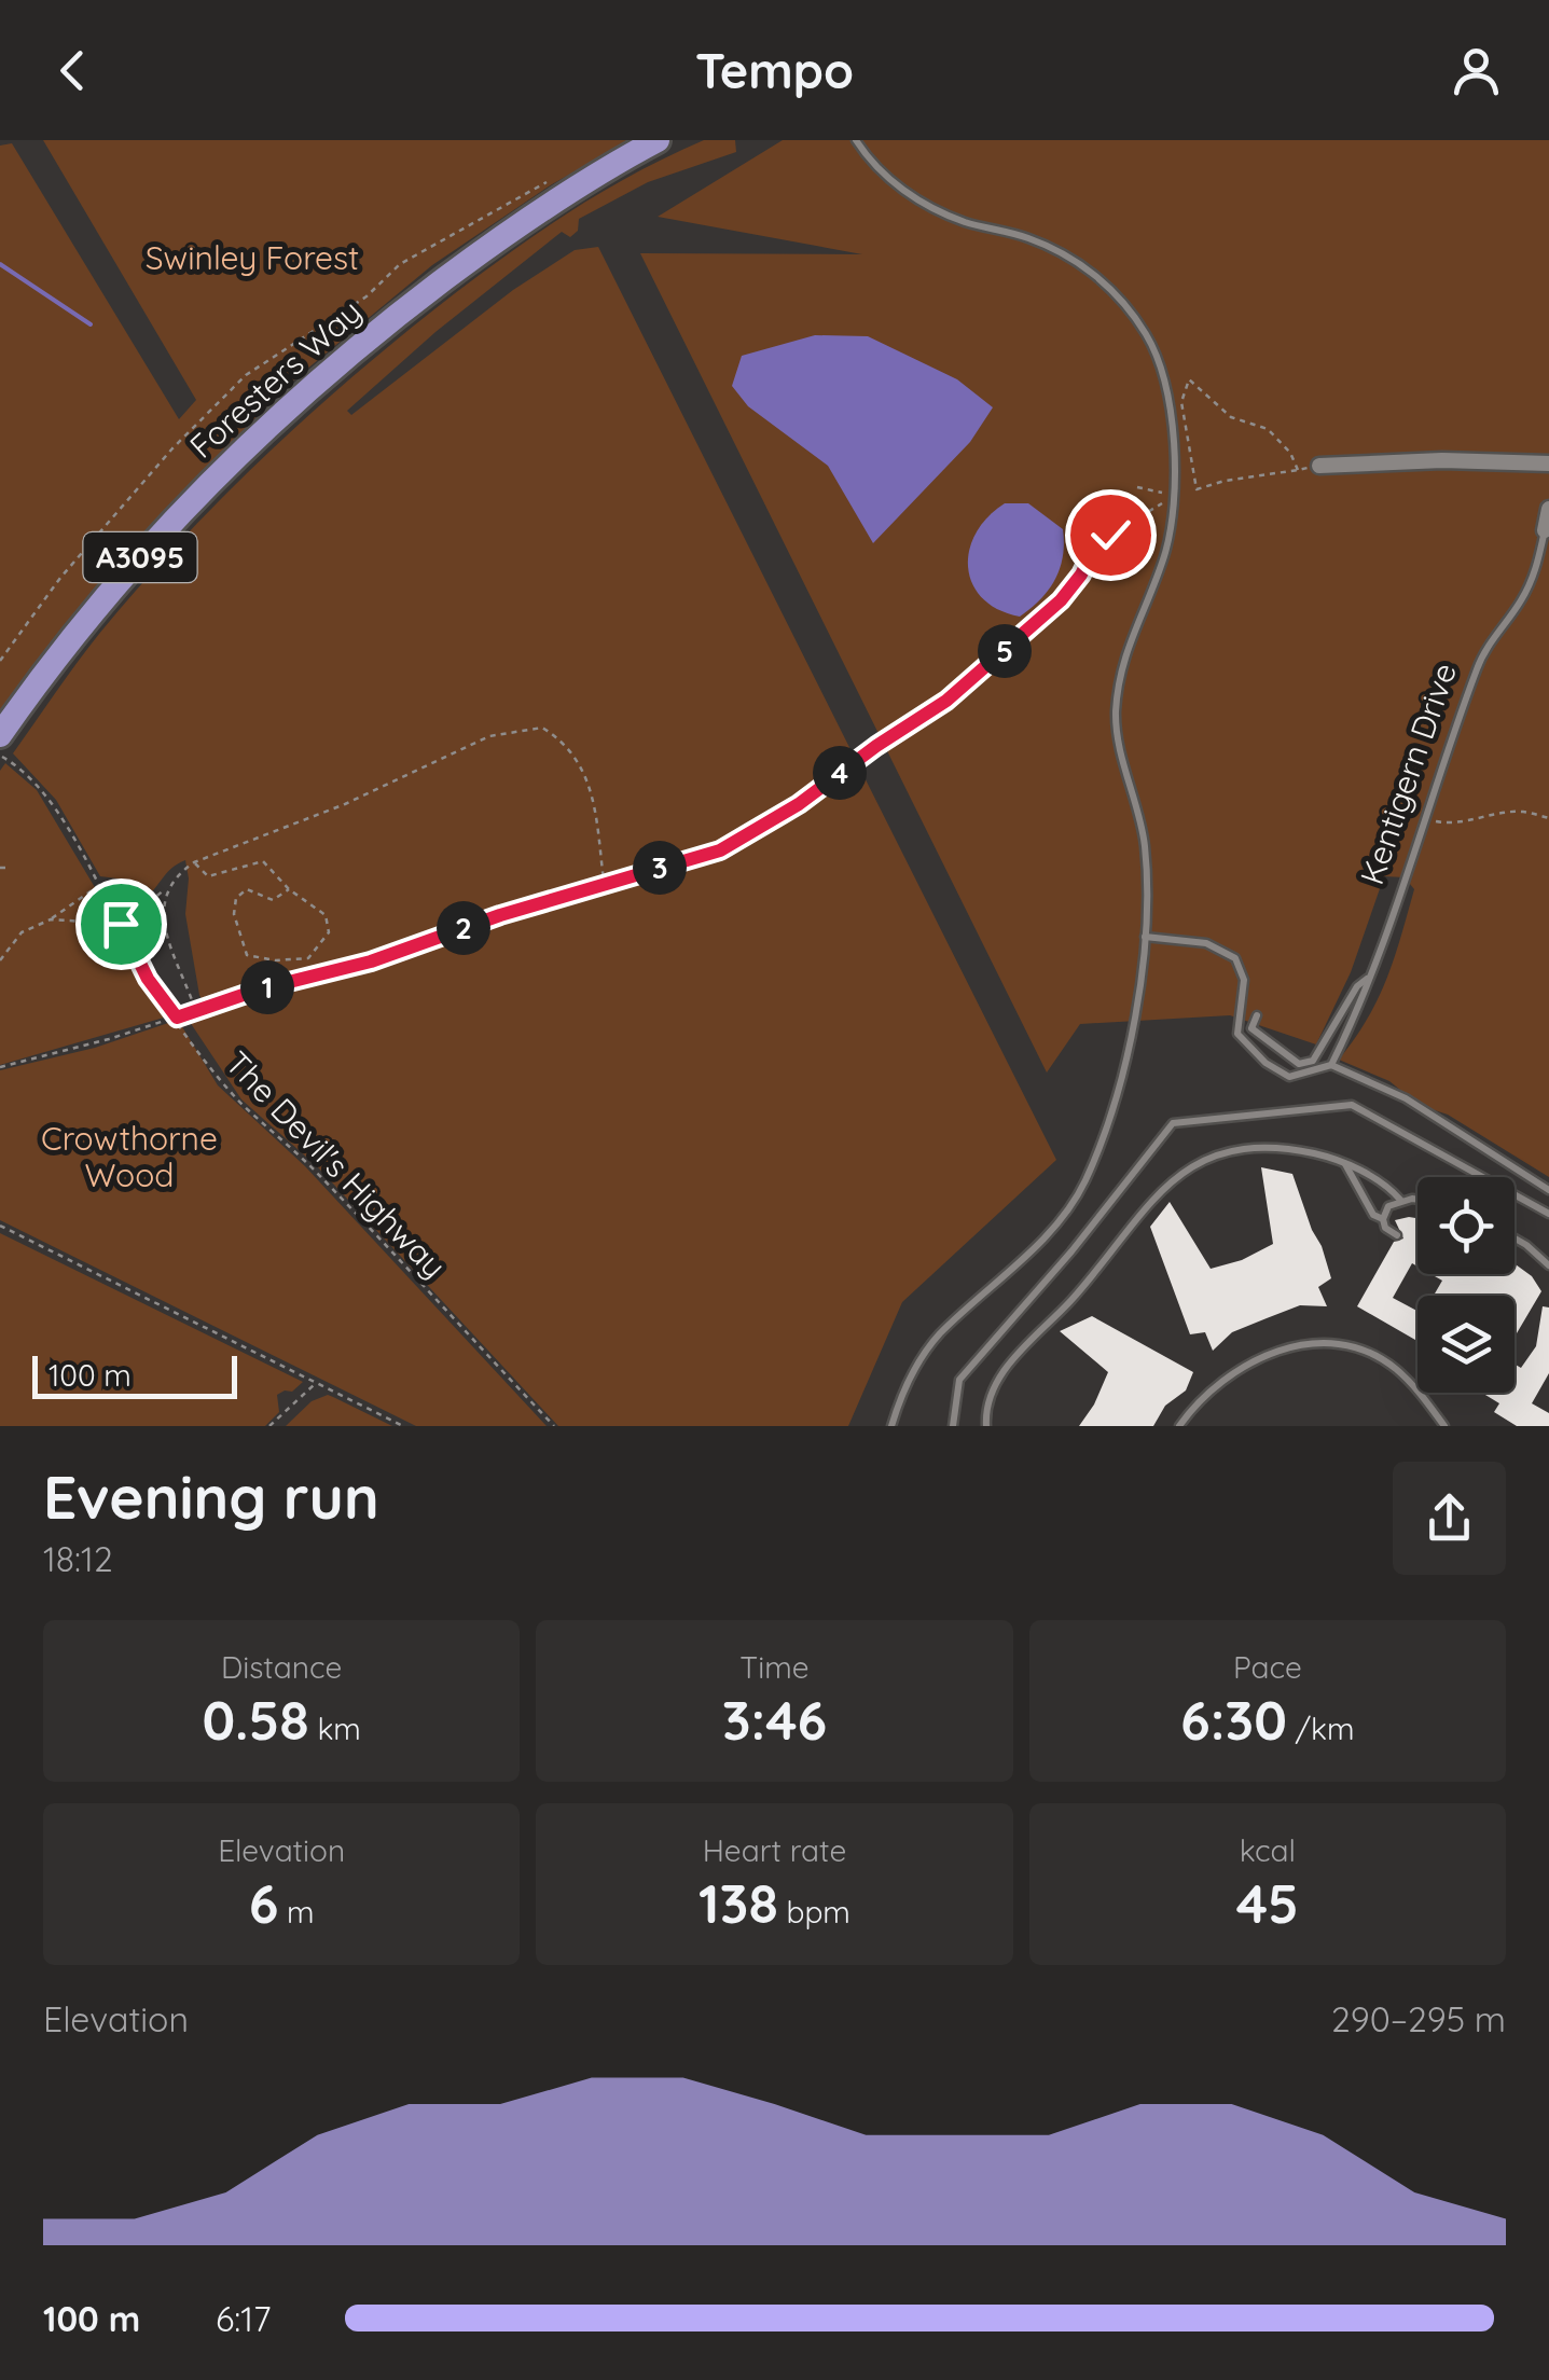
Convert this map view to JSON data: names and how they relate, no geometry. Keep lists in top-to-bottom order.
{
  "streets": {
    "main road": ["Foresters Way", "A3095"],
    "street": ["Kentigern Drive"],
    "path": ["The Devil's Highway"]
  },
  "crossings": [
    ["Foresters Way", "The Devil's Highway"]
  ],
  "parks": ["Swinley Forest", "Crowthorne Wood"],
  "scale_bar": "100 m",
  "page": {
    "header": "Tempo",
    "pins": [
      "5",
      "4",
      "3",
      "2",
      "1"
    ],
    "scale": "100 m",
    "heading": ["Evening run", "18:12"],
    "stats": [
      ["Distance", "0.58 km"],
      ["Time", "3:46"],
      ["Pace", "6:30 /km"],
      ["Elevation", "6 m"],
      ["Heart rate", "138 bpm"],
      ["kcal", "45"]
    ],
    "chart": ["Elevation", "290–295 m"],
    "list": [
      {
        "name": "100 m",
        "note": "6:17"
      }
    ]
  }
}
